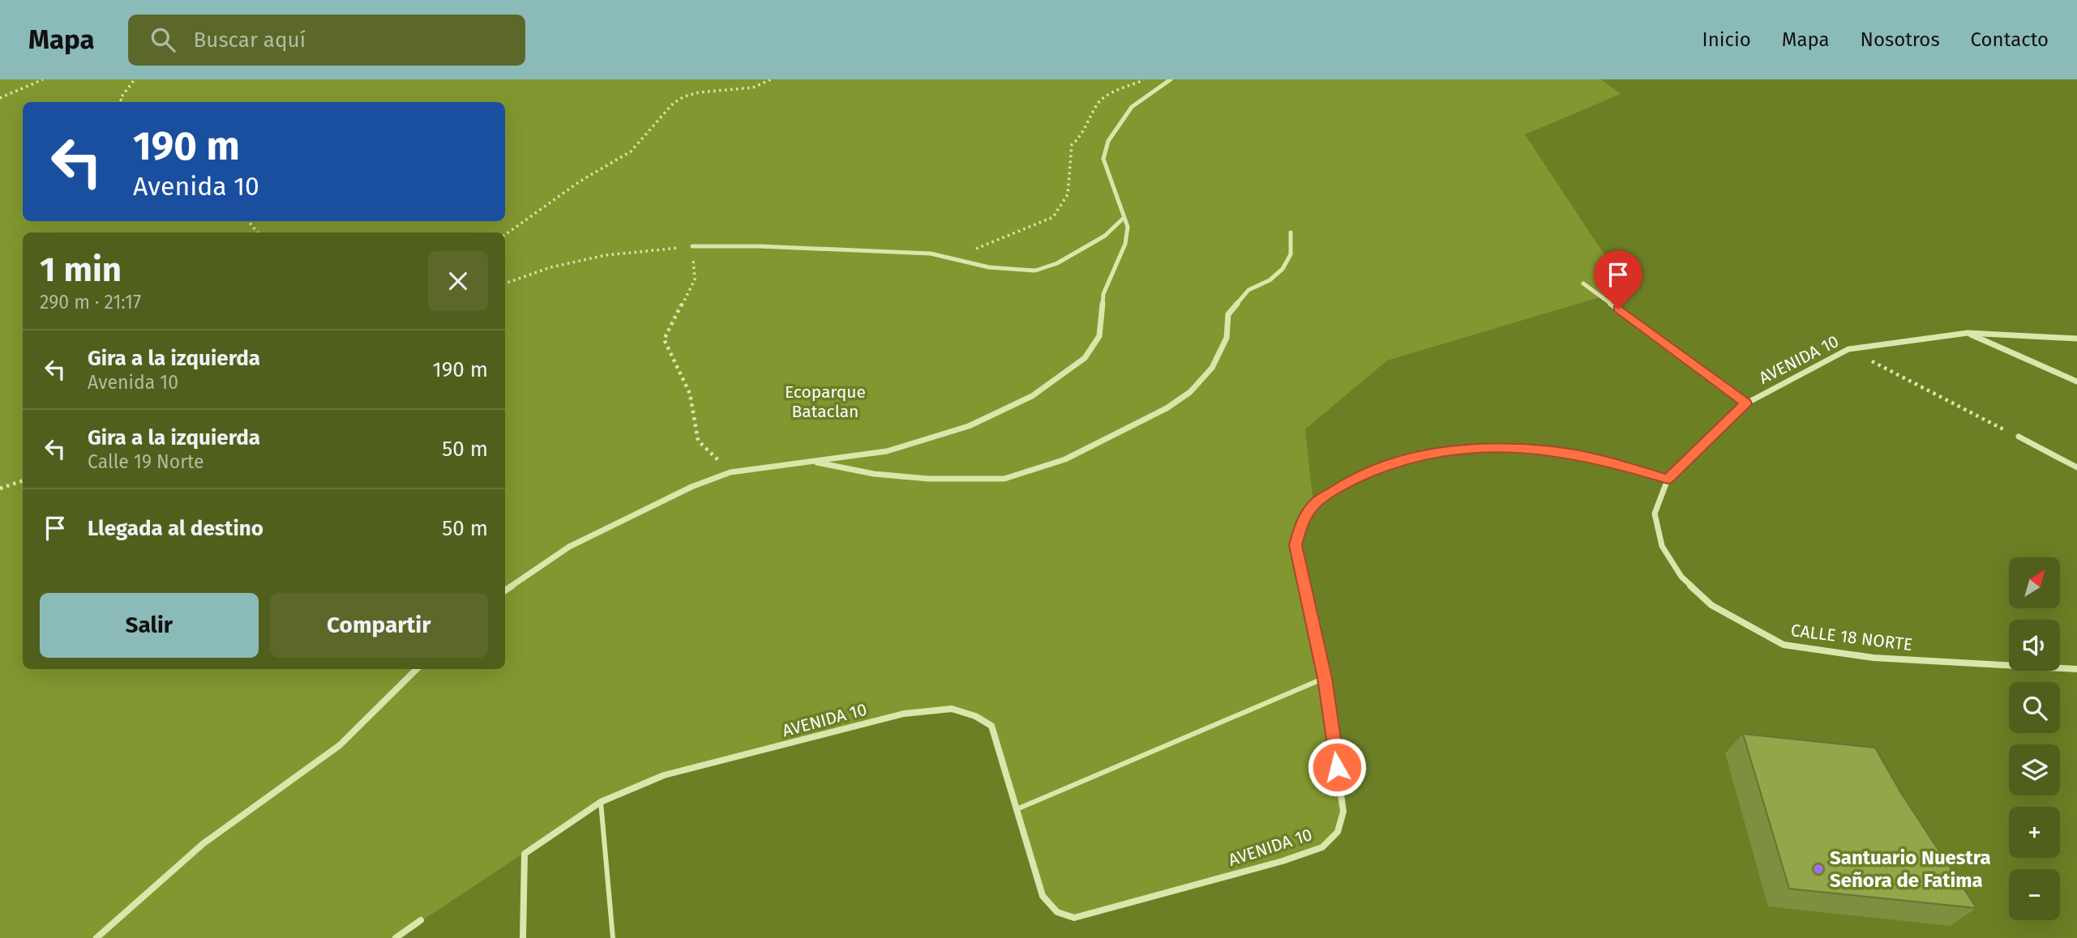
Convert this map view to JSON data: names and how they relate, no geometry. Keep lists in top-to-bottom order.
{
  "streets": {
    "street": ["AVENIDA 10", "CALLE 18 NORTE"]
  },
  "crossings": [
    ["AVENIDA 10", "CALLE 18 NORTE"]
  ],
  "parks": ["Ecoparque Bataclan"],
  "places": ["Santuario Nuestra Señora de Fatima"],
  "north": "top right",
  "page": {
    "header": "Mapa",
    "search": "Buscar aquí",
    "nav": [
      "Inicio",
      "Mapa",
      "Nosotros",
      "Contacto"
    ],
    "turn": ["190 m", "Avenida 10"],
    "heading": ["1 min", "290 m · 21:17"],
    "list": [
      {
        "name": "Gira a la izquierda",
        "note": "Avenida 10",
        "value": "190 m"
      },
      {
        "name": "Gira a la izquierda",
        "note": "Calle 19 Norte",
        "value": "50 m"
      },
      {
        "name": "Llegada al destino",
        "value": "50 m"
      }
    ],
    "map_buttons": ["+", "−"],
    "buttons": ["Salir", "Compartir"]
  }
}
